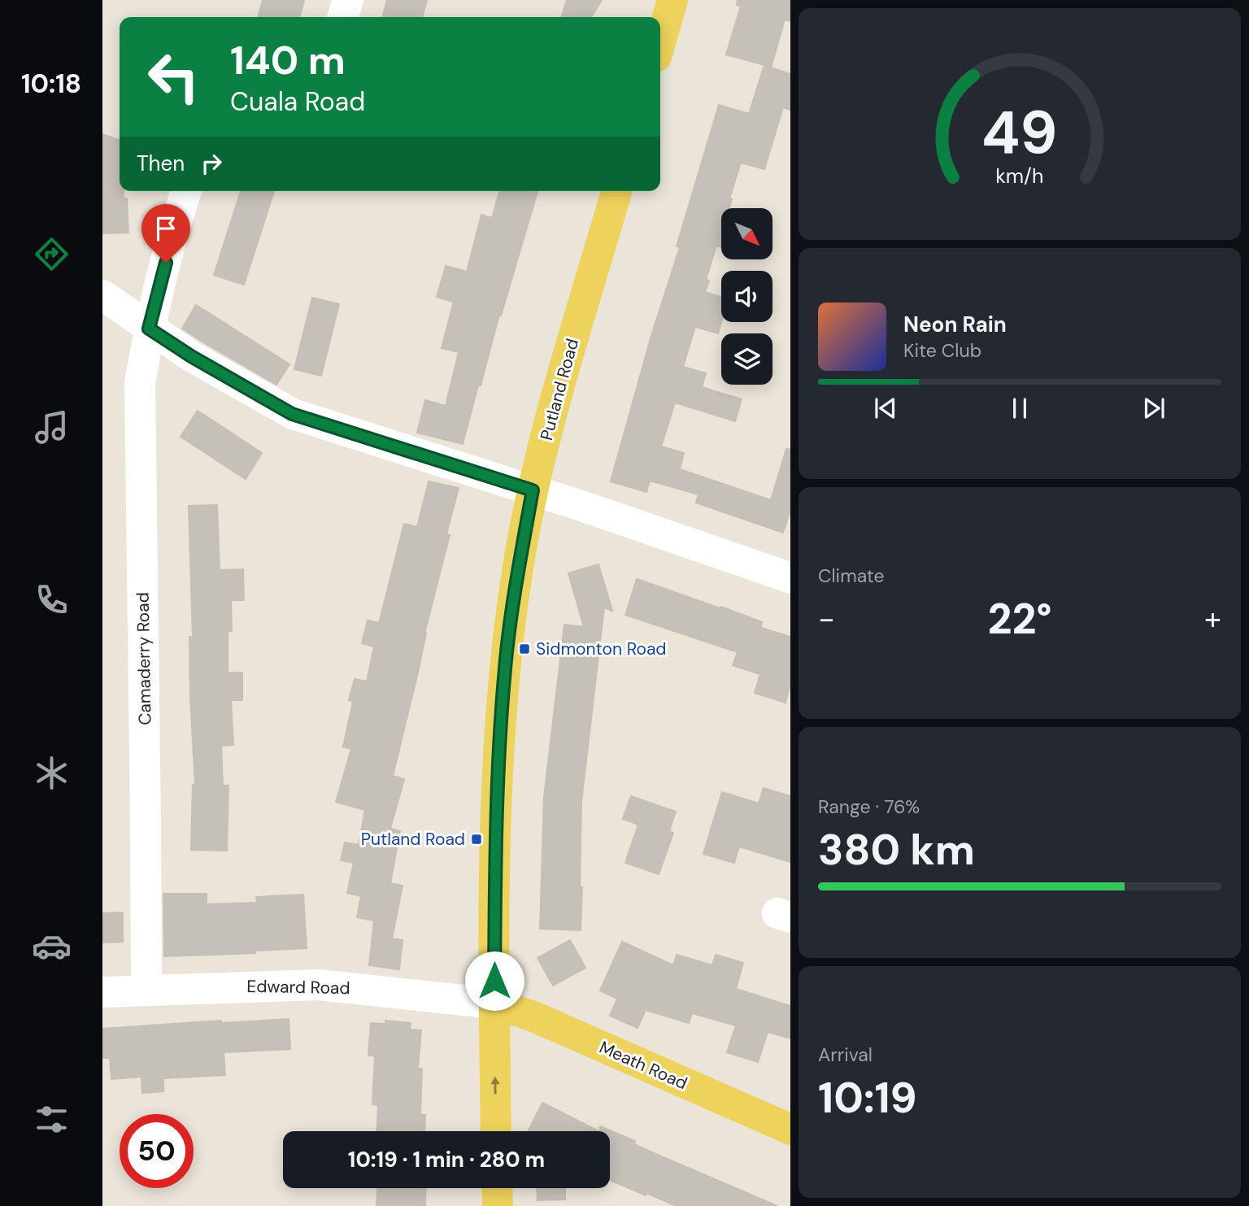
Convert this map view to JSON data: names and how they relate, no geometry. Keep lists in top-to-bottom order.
{
  "streets": {
    "main road": ["Putland Road", "Meath Road"],
    "street": ["Camaderry Road", "Edward Road"]
  },
  "crossings": [
    ["Putland Road", "Edward Road"],
    ["Putland Road", "Meath Road"],
    ["Camaderry Road", "Edward Road"],
    ["Edward Road", "Meath Road"]
  ],
  "places": {
    "transit": ["Sidmonton Road", "Putland Road"]
  },
  "north": "bottom right",
  "page": {
    "tabs": "10:18",
    "turn": ["140 m", "Cuala Road"],
    "then": "Then",
    "song": ["Neon Rain", "Kite Club"],
    "tile": [
      "Climate",
      ["Range · 76%", "380 km"],
      ["Arrival", "10:19"]
    ],
    "heat": ["−", "22°", "+"],
    "limit": "50",
    "trip": "10:19 · 1 min · 280 m",
    "gauge": ["49", "km/h"]
  }
}
